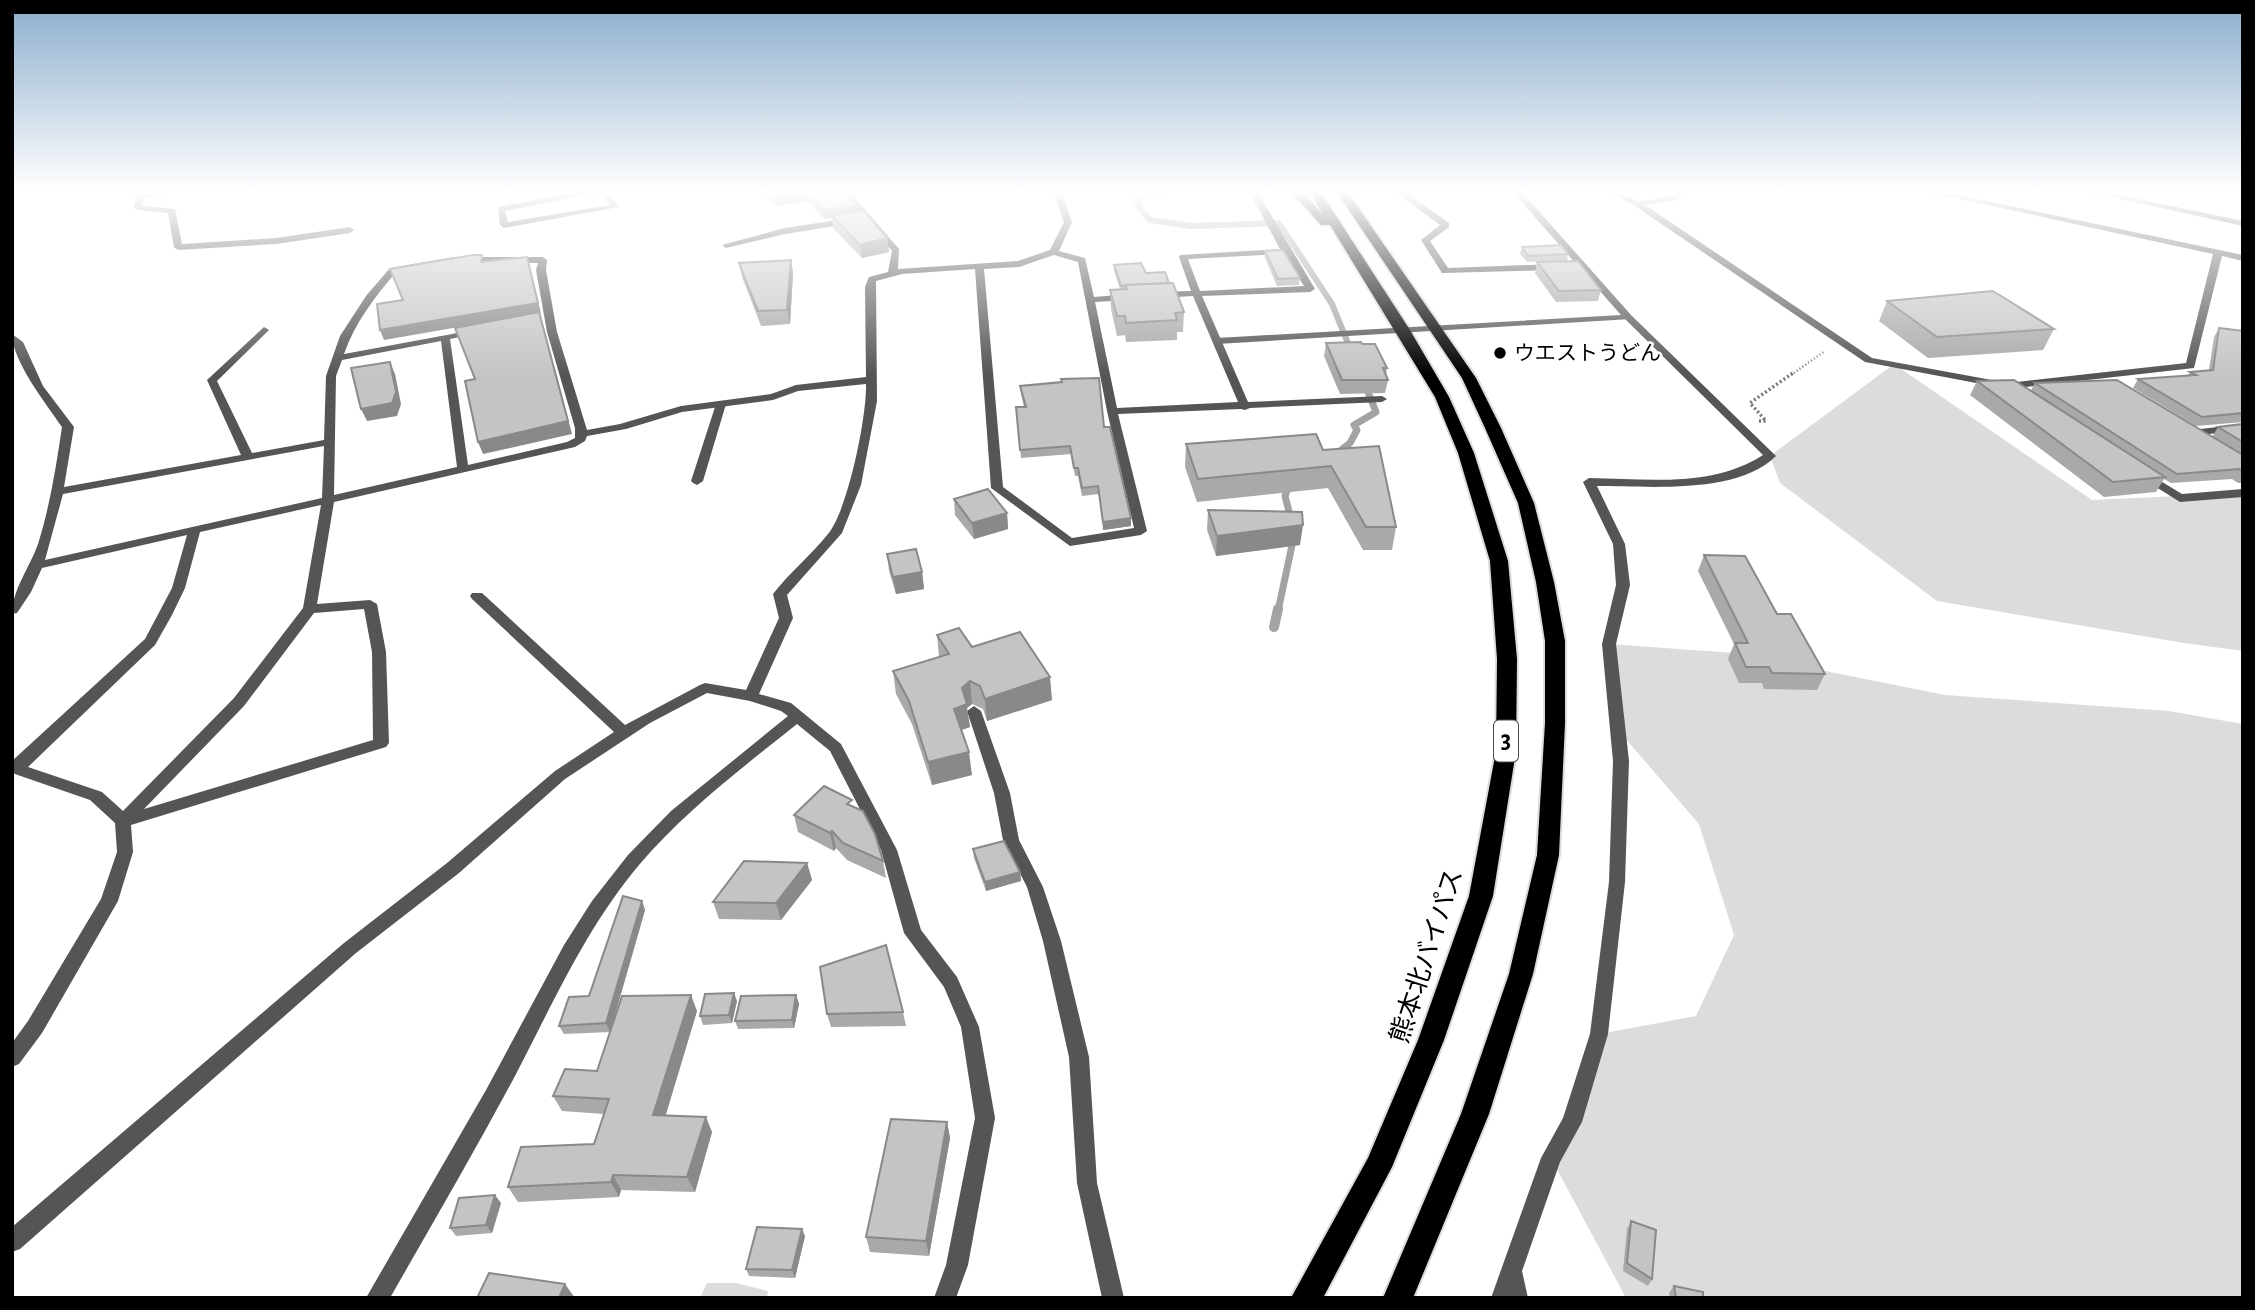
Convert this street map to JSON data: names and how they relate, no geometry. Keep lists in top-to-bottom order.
{
  "streets": {
    "highway": ["3", "熊本北バイパス"]
  },
  "places": ["ウエストうどん"]
}
